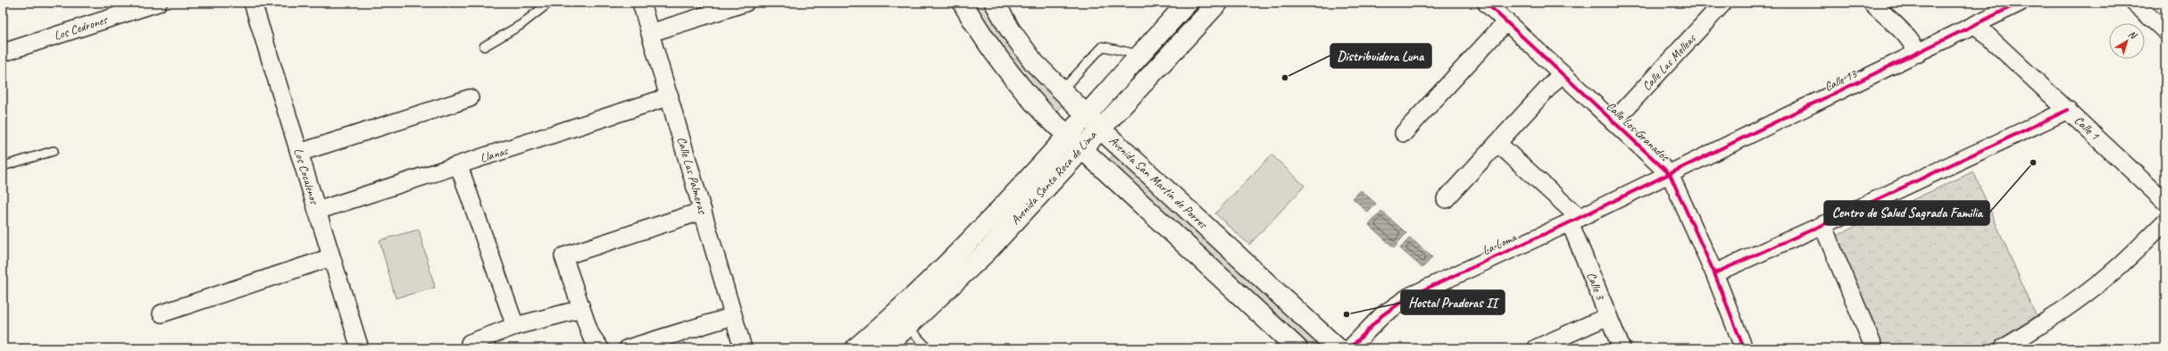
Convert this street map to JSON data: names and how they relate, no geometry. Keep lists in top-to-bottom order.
{
  "streets": {
    "main road": ["Avenida Santa Rosa de Lima", "Avenida San Martín de Porres"],
    "street": [
      "Los Cedrones",
      "Calle Las Melleas",
      "Calle 13",
      "Calle 1",
      "Calle Los Granados",
      "Llanas",
      "Calle Las Palmeras",
      "Los Cocalenos",
      "La Loma",
      "Calle 3"
    ]
  },
  "crossings": [
    ["Calle Las Melleas", "Calle Los Granados"],
    ["Calle 13", "Calle 1"],
    ["Calle 13", "Calle Los Granados"],
    ["Calle 13", "La Loma"],
    ["Calle Los Granados", "La Loma"],
    ["Llanas", "Calle Las Palmeras"],
    ["Llanas", "Los Cocalenos"],
    ["Avenida Santa Rosa de Lima", "Avenida San Martín de Porres"],
    ["La Loma", "Calle 3"]
  ],
  "places": ["Distribuidora Luna", "Centro de Salud Sagrada Familia", "Hostal Praderas II"],
  "north": "top right"
}
